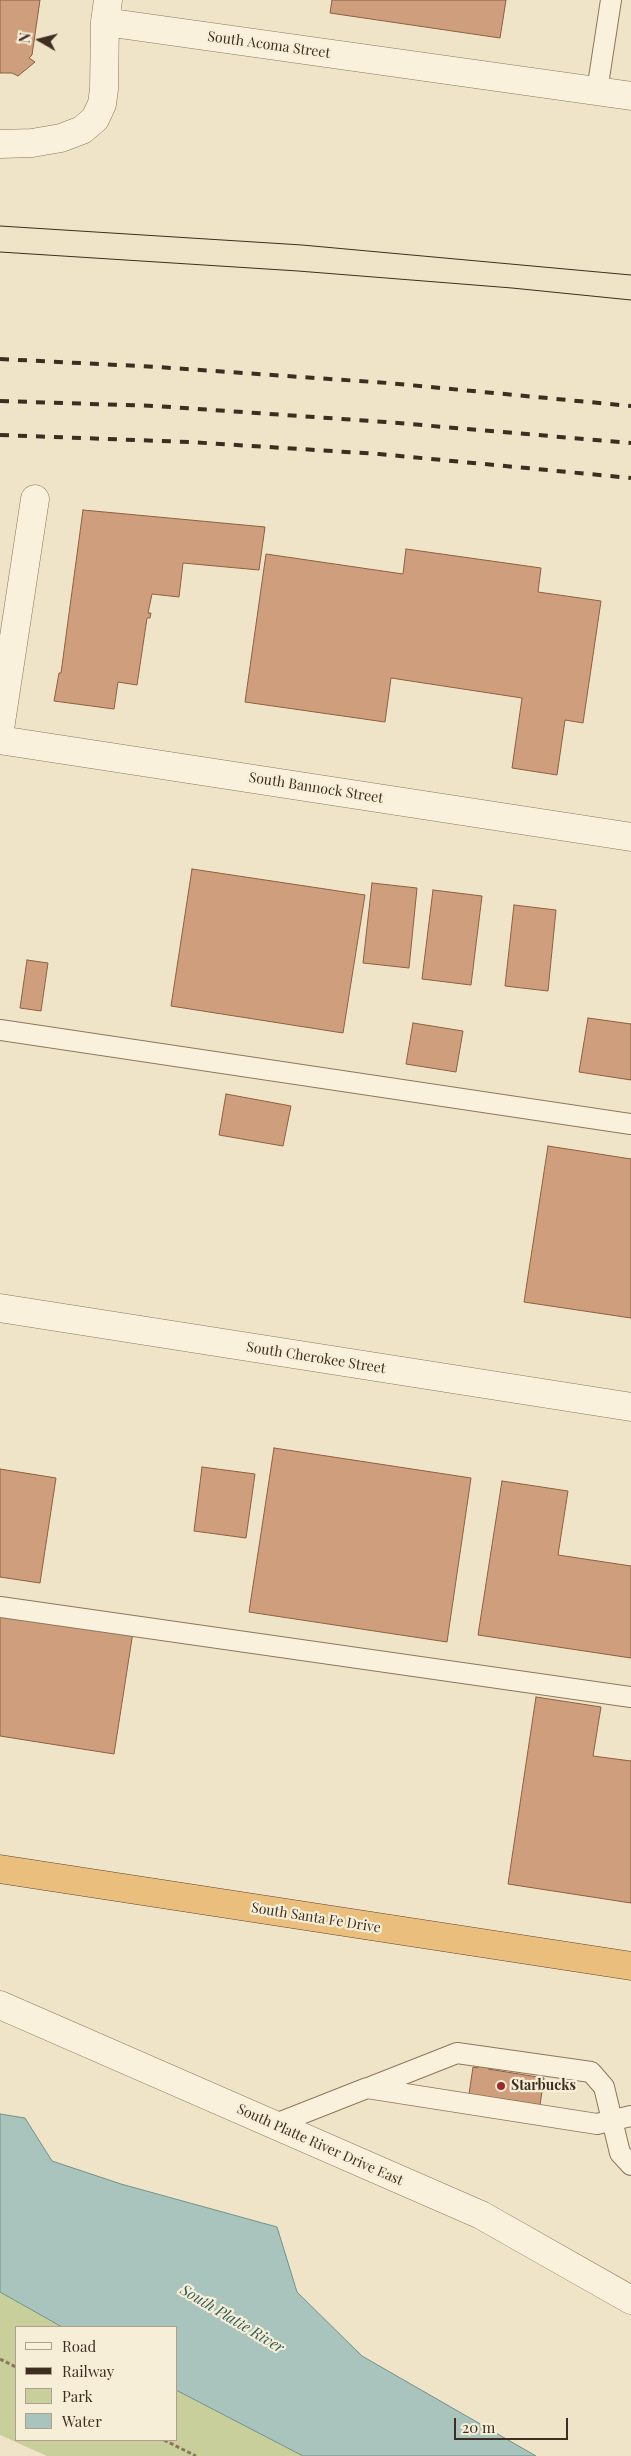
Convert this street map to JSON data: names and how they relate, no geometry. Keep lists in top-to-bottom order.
{
  "streets": {
    "highway": ["South Santa Fe Drive"],
    "street": [
      "South Acoma Street",
      "South Bannock Street",
      "South Cherokee Street",
      "South Platte River Drive East"
    ]
  },
  "water": ["South Platte River"],
  "places": ["Starbucks"],
  "legend": [
    "Road",
    "Railway",
    "Park",
    "Water"
  ],
  "scale_bar": "20 m",
  "north": "left"
}
